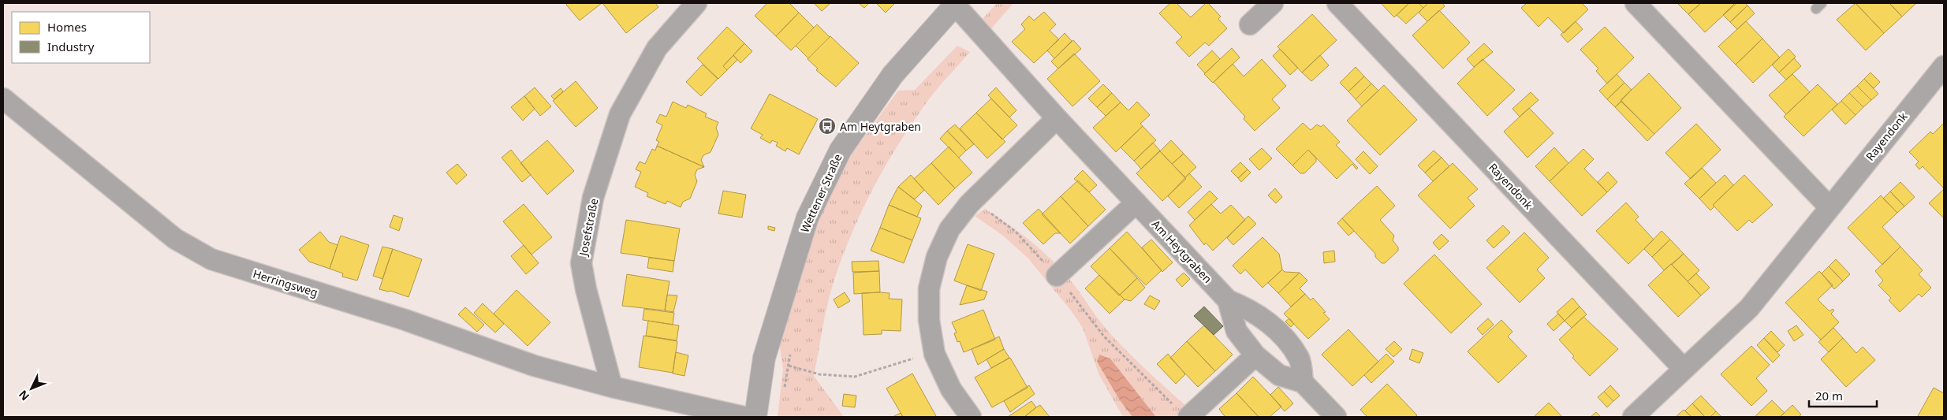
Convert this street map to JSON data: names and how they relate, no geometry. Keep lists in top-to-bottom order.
{
  "streets": {
    "street": [
      "Rayendonk",
      "Wettener Straße",
      "Josefstraße",
      "Am Heytgraben",
      "Herringsweg"
    ]
  },
  "crossings": [
    ["Wettener Straße", "Am Heytgraben"],
    ["Josefstraße", "Herringsweg"]
  ],
  "places": {
    "bus stop": ["Am Heytgraben"]
  },
  "legend": ["Homes", "Industry"],
  "scale_bar": "20 m",
  "north": "bottom left"
}
